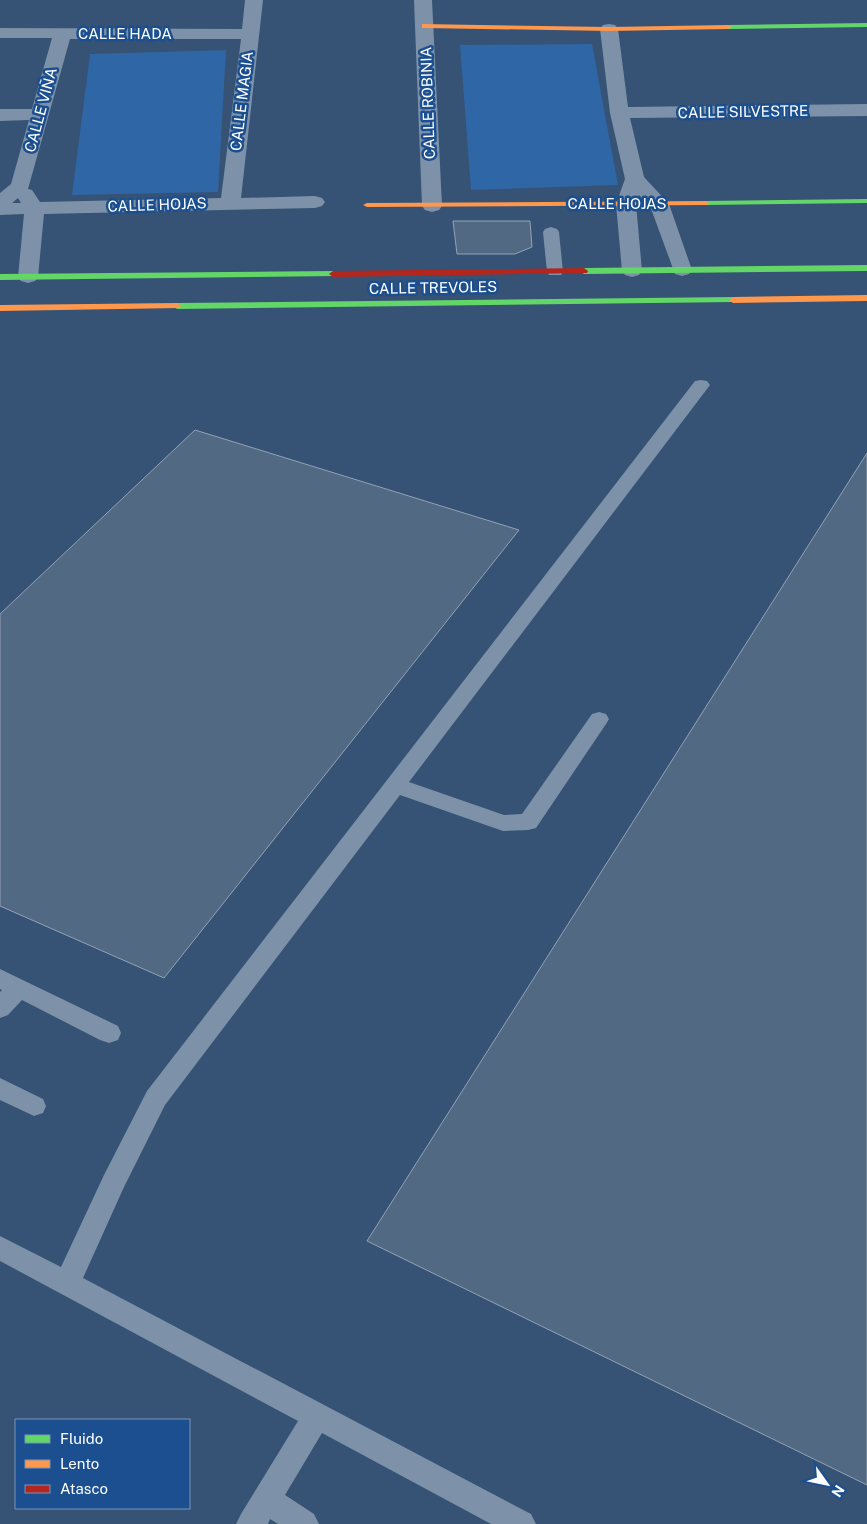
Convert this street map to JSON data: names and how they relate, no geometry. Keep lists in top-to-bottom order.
{
  "streets": {
    "street": [
      "CALLE HADA",
      "CALLE MAGIA",
      "CALLE ROBINIA",
      "CALLE VIÑA",
      "CALLE SILVESTRE",
      "CALLE HOJAS",
      "CALLE TREVOLES"
    ]
  },
  "crossings": [
    ["CALLE HADA", "CALLE MAGIA"],
    ["CALLE HADA", "CALLE VIÑA"],
    ["CALLE MAGIA", "CALLE HOJAS"],
    ["CALLE ROBINIA", "CALLE HOJAS"]
  ],
  "legend": ["Fluido", "Lento", "Atasco"],
  "north": "bottom right"
}
